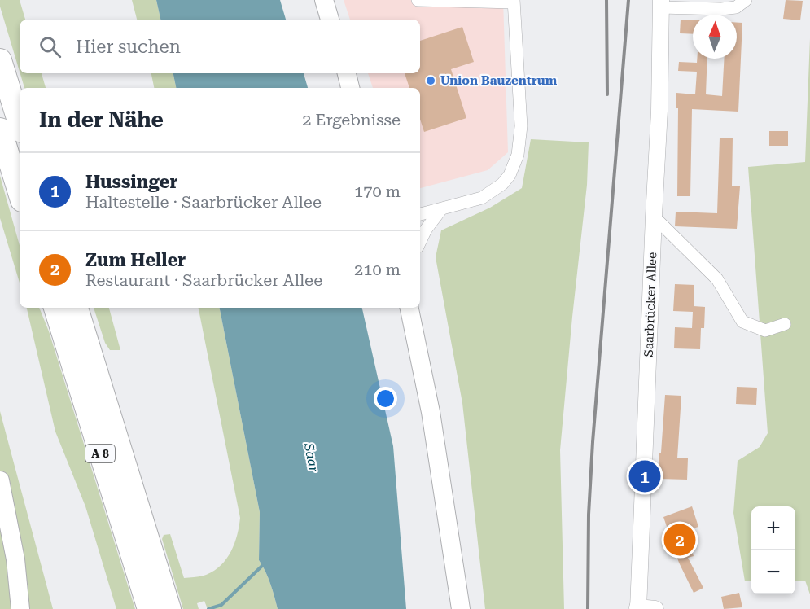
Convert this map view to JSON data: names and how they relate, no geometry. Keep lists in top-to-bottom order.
{
  "streets": {
    "highway": ["A 8"],
    "street": ["Saarbrücker Allee"]
  },
  "water": ["Saar"],
  "places": ["Union Bauzentrum"],
  "north": "top",
  "page": {
    "search": "Hier suchen",
    "heading": ["In der Nähe", "2 Ergebnisse"],
    "list": [
      {
        "mark": "1",
        "name": "Hussinger",
        "note": "Haltestelle · Saarbrücker Allee",
        "value": "170 m"
      },
      {
        "mark": "2",
        "name": "Zum Heller",
        "note": "Restaurant · Saarbrücker Allee",
        "value": "210 m"
      }
    ],
    "pins": ["1", "2"],
    "map_buttons": ["+", "−"]
  }
}
